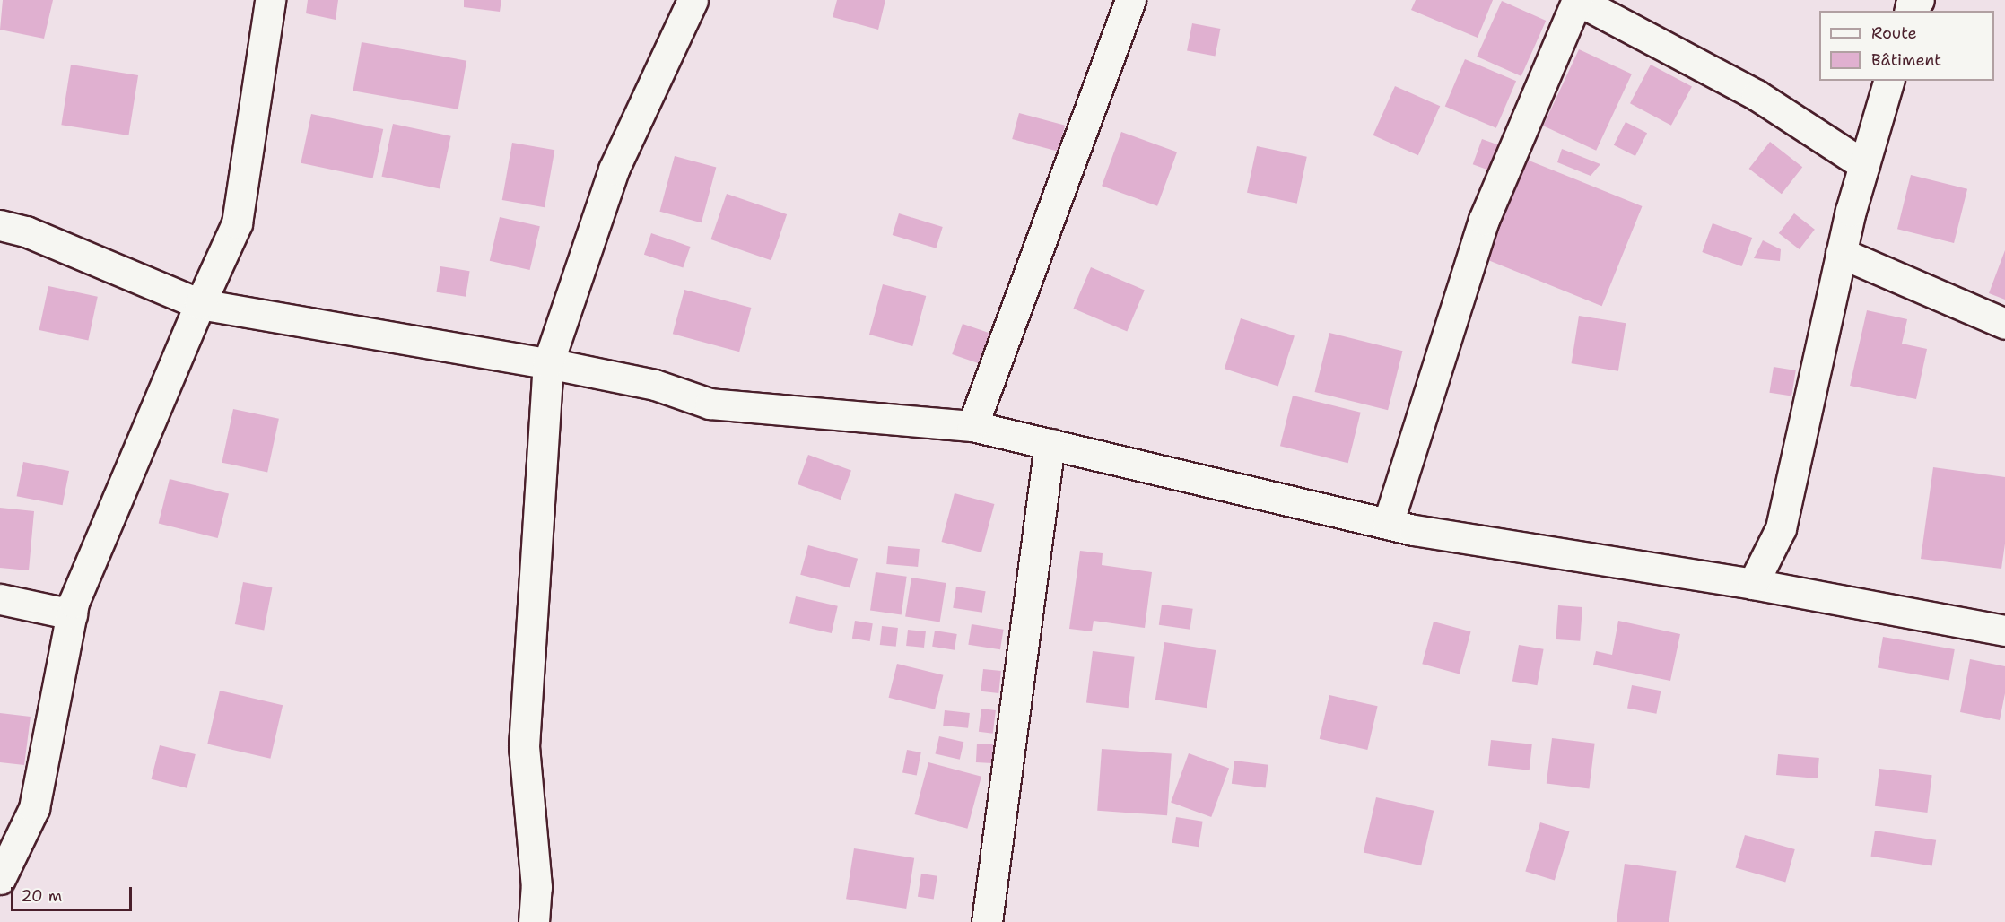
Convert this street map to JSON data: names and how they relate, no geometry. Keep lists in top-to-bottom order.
{
  "legend": ["Route", "Bâtiment"],
  "scale_bar": "20 m"
}
